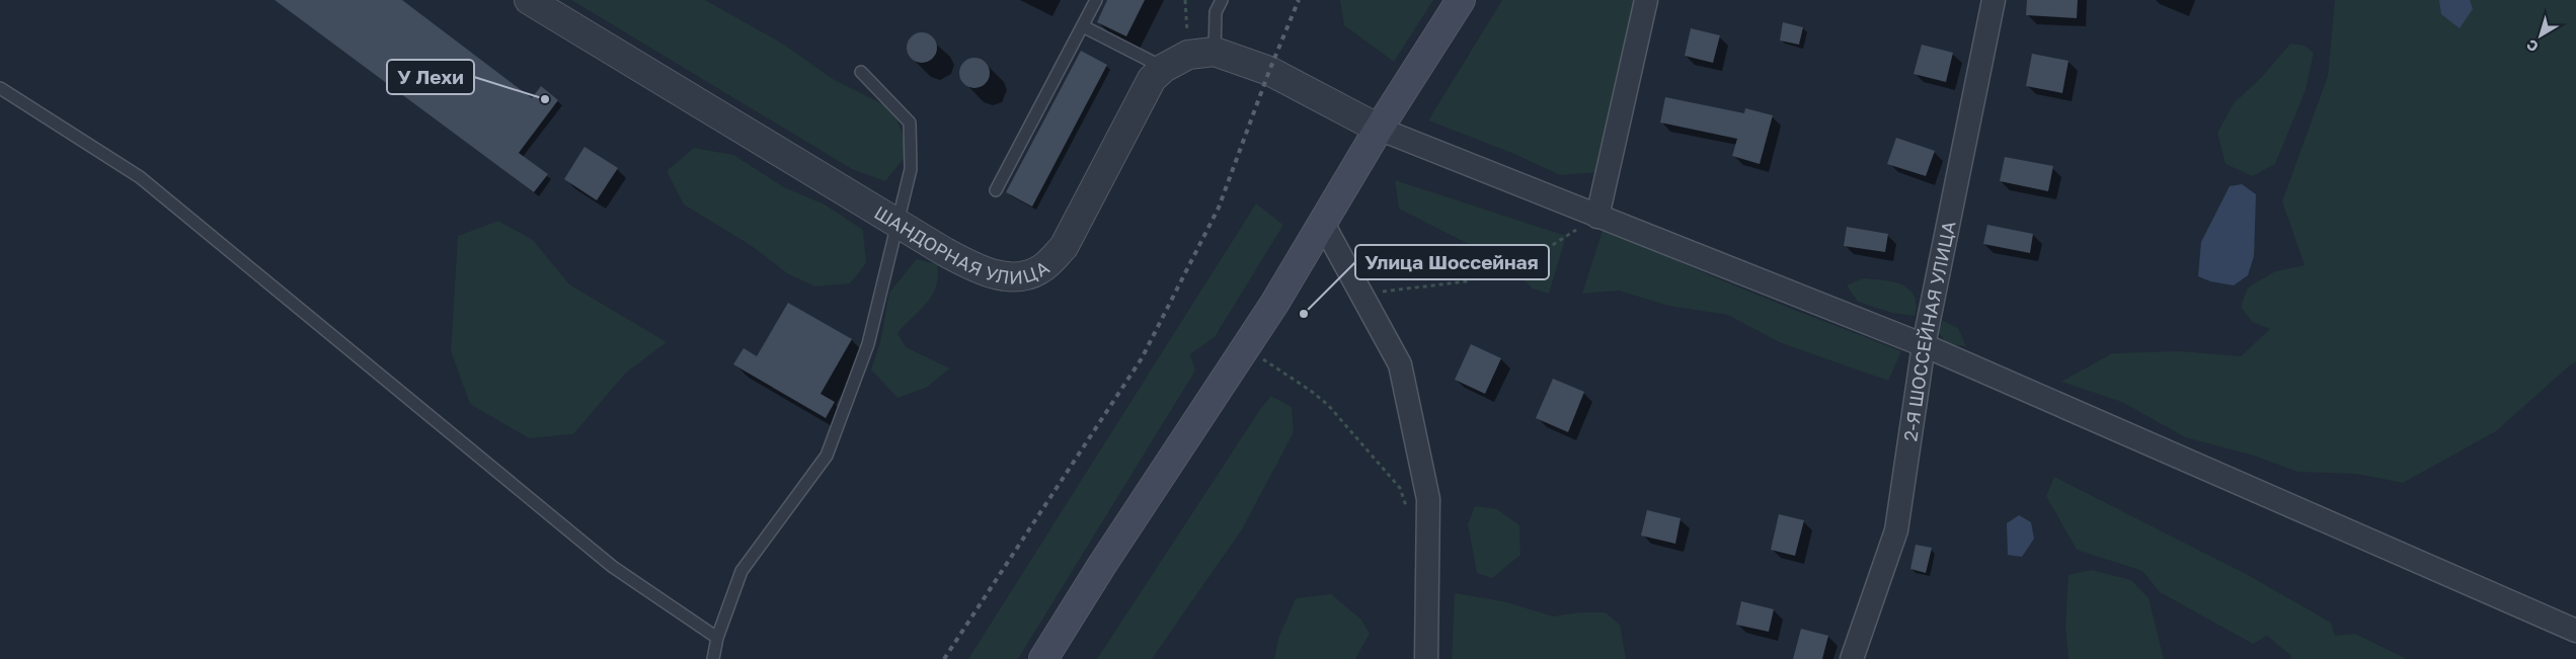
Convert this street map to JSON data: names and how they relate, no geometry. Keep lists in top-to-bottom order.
{
  "streets": {
    "street": ["ШАНДОРНАЯ УЛИЦА", "2-Я ШОССЕЙНАЯ УЛИЦА"]
  },
  "places": ["У Лехи", "Улица Шоссейная"],
  "north": "bottom left"
}
